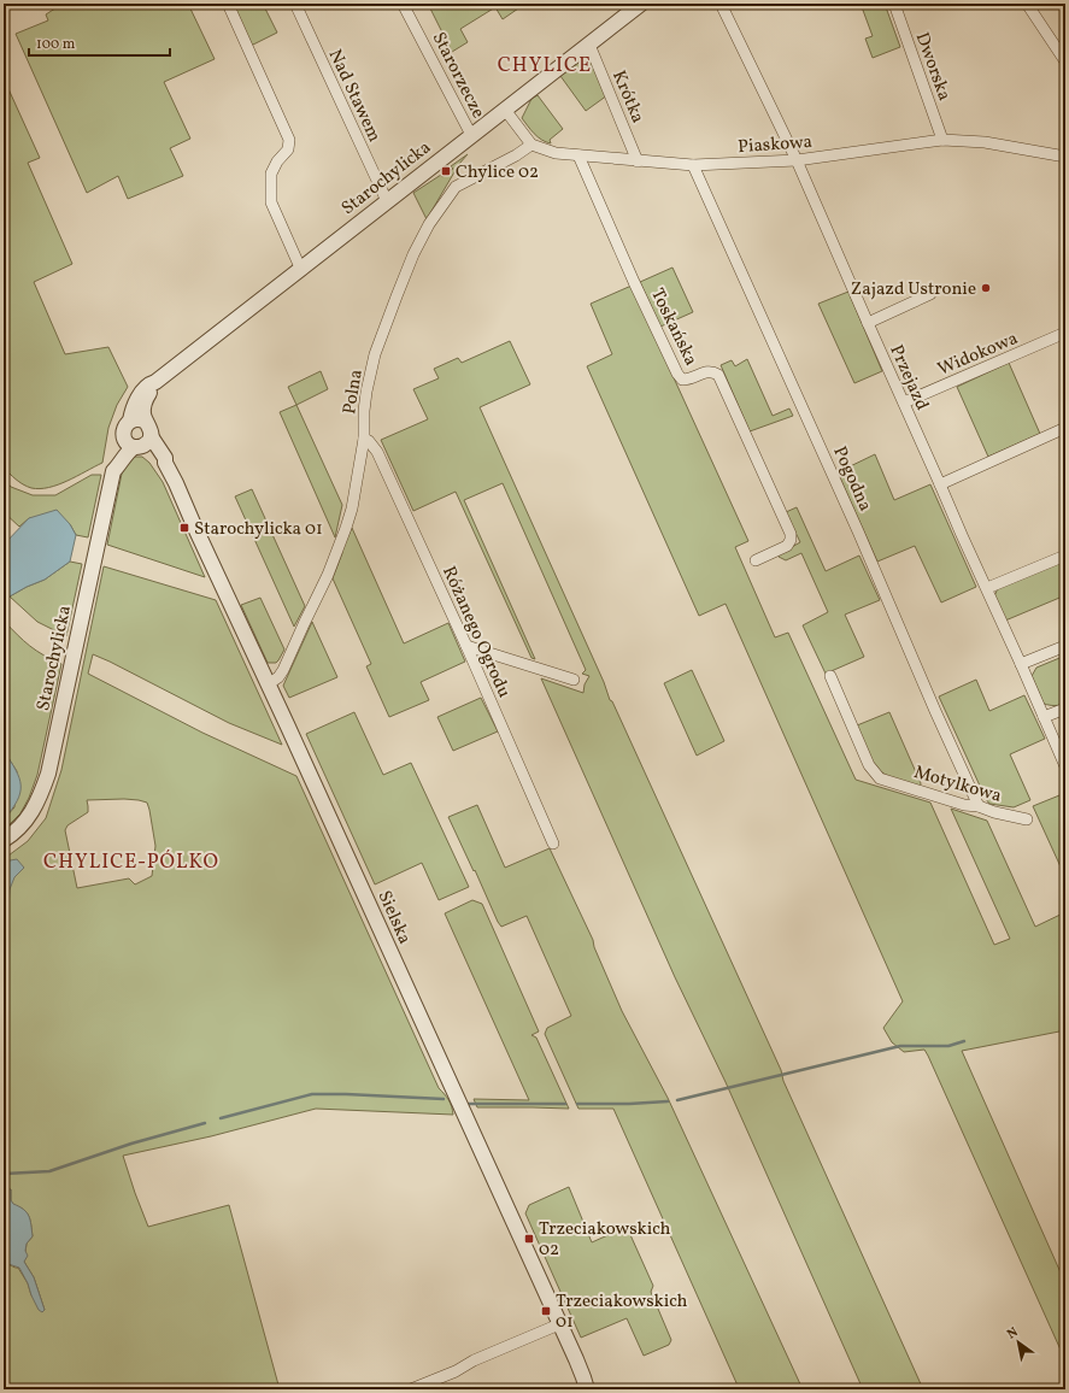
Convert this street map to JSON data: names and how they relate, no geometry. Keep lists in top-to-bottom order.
{
  "streets": {
    "street": [
      "Dworska",
      "Starorzecze",
      "Nad Stawem",
      "Krótka",
      "Piaskowa",
      "Starochylicka",
      "Toskańska",
      "Widokowa",
      "Przejazd",
      "Polna",
      "Pogodna",
      "Różanego Ogrodu",
      "Motylkowa",
      "Sielska"
    ]
  },
  "crossings": [
    ["Dworska", "Piaskowa"],
    ["Starorzecze", "Starochylicka"],
    ["Nad Stawem", "Starochylicka"],
    ["Krótka", "Piaskowa"],
    ["Krótka", "Starochylicka"],
    ["Piaskowa", "Toskańska"],
    ["Piaskowa", "Przejazd"],
    ["Piaskowa", "Polna"],
    ["Piaskowa", "Pogodna"],
    ["Starochylicka", "Sielska"],
    ["Widokowa", "Przejazd"],
    ["Polna", "Różanego Ogrodu"],
    ["Polna", "Sielska"],
    ["Pogodna", "Motylkowa"]
  ],
  "districts": ["CHYLICE", "CHYLICE-PÓLKO"],
  "places": {
    "transit": [
      "Chylice 02",
      "Starochylicka 01",
      "Trzeciakowskich 02",
      "Trzeciakowskich 01"
    ],
    "other": ["Zajazd Ustronie"]
  },
  "scale_bar": "100 m",
  "north": "top left"
}
